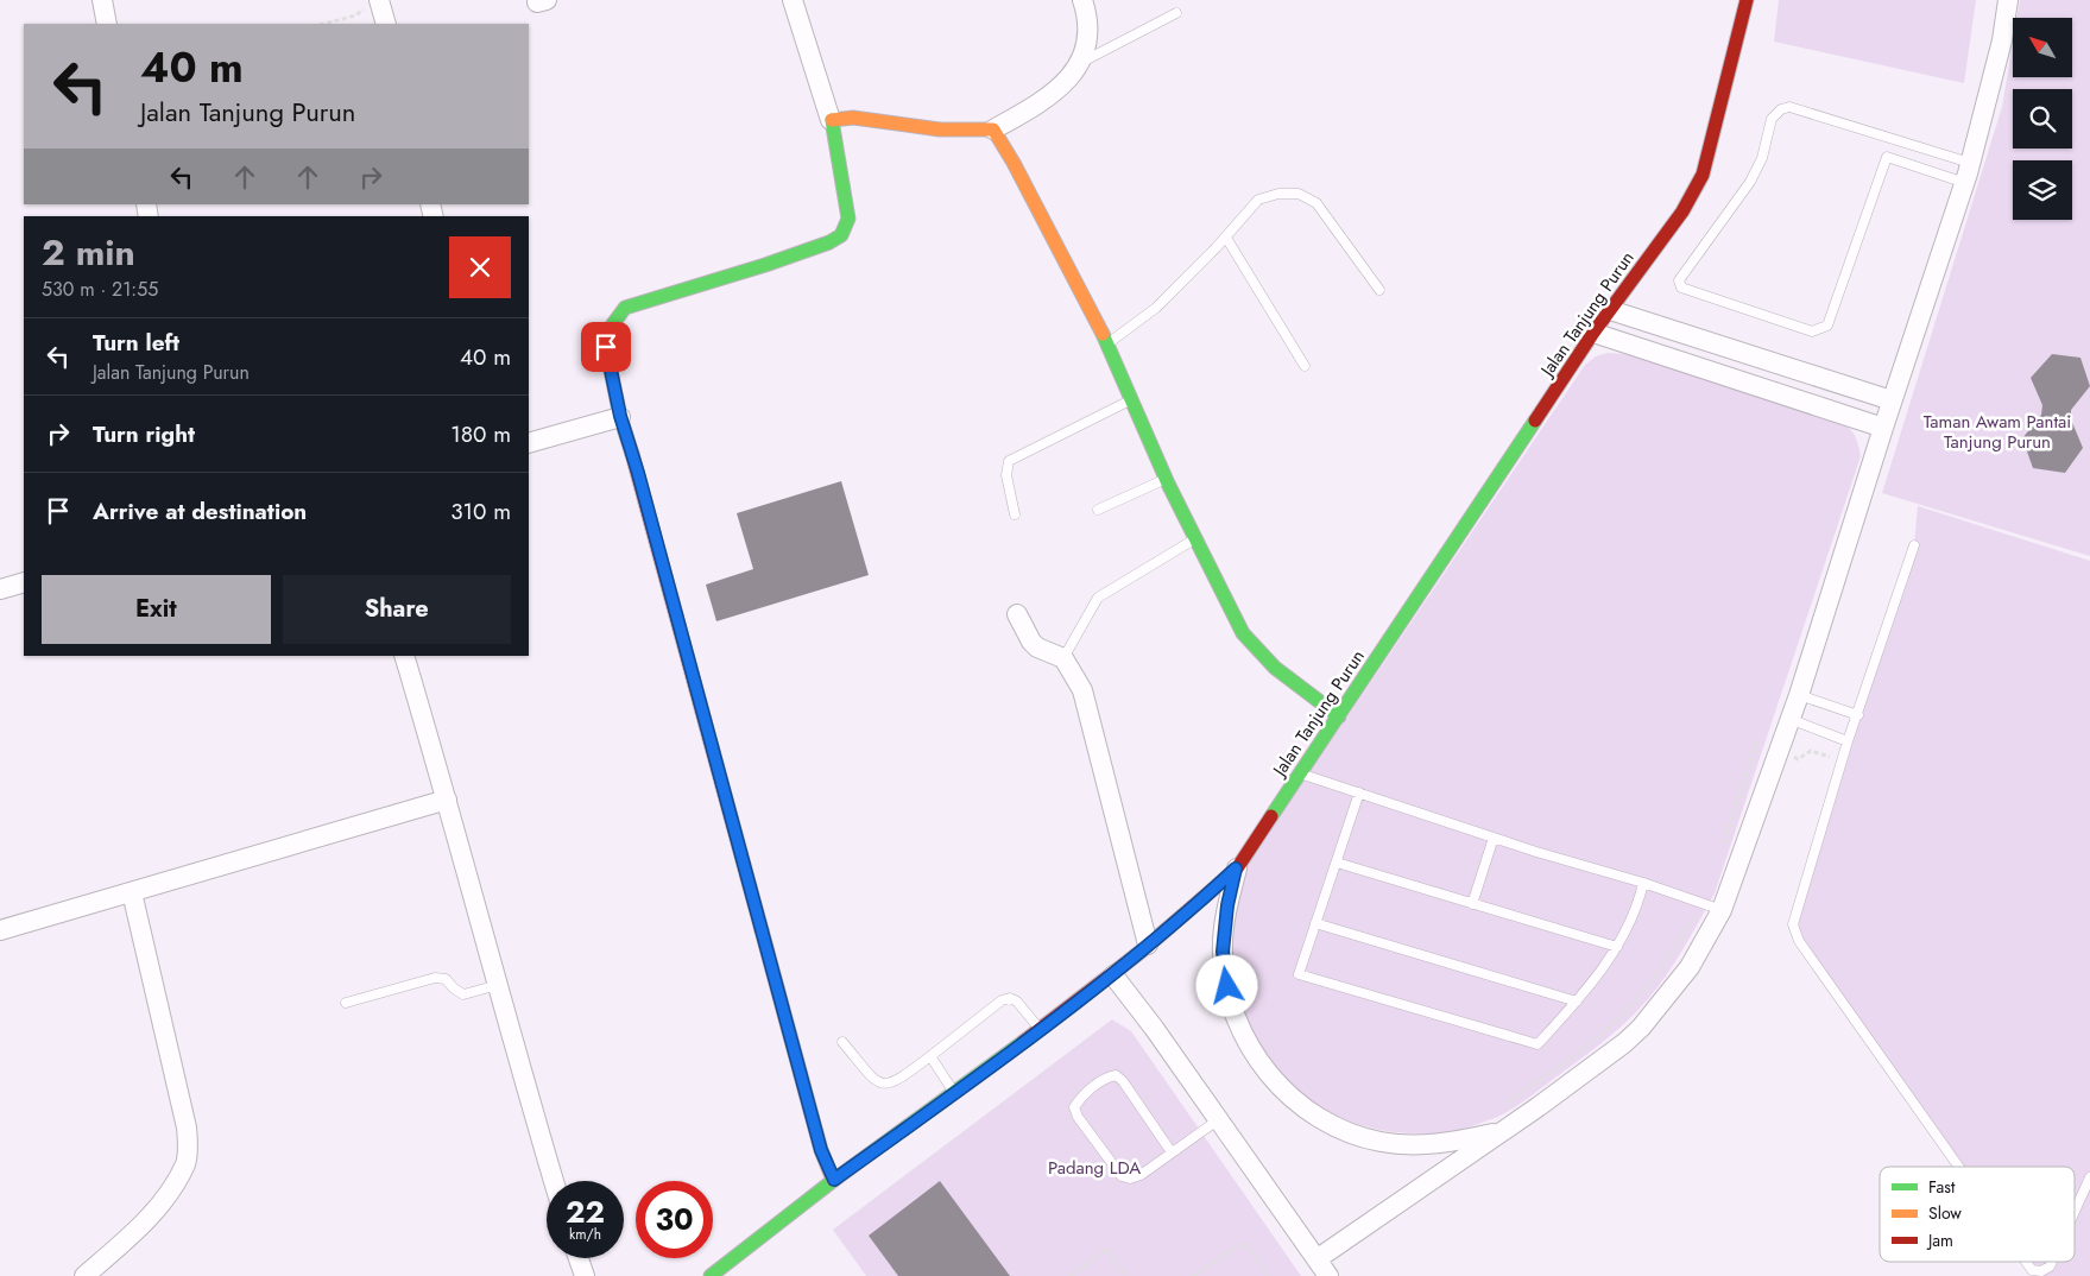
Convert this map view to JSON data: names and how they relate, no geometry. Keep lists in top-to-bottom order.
{
  "streets": {
    "street": ["Jalan Tanjung Purun"]
  },
  "parks": ["Taman Awam Pantai Tanjung Purun", "Padang LDA"],
  "legend": ["Fast", "Slow", "Jam"],
  "north": "top left",
  "page": {
    "turn": ["40 m", "Jalan Tanjung Purun"],
    "heading": ["2 min", "530 m · 21:55"],
    "list": [
      {
        "name": "Turn left",
        "note": "Jalan Tanjung Purun",
        "value": "40 m"
      },
      {
        "name": "Turn right",
        "value": "180 m"
      },
      {
        "name": "Arrive at destination",
        "value": "310 m"
      }
    ],
    "buttons": ["Exit", "Share"],
    "speed": "22 km/h",
    "limit": "30"
  }
}
